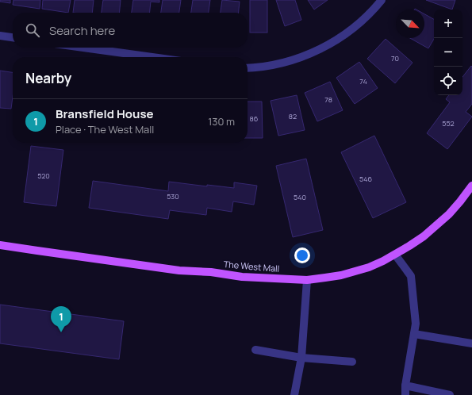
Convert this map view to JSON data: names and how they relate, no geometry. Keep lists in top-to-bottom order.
{
  "streets": {
    "main road": ["The West Mall"]
  },
  "house_numbers": [
    "70",
    "74",
    "78",
    "82",
    "86",
    "552",
    "520",
    "546",
    "530",
    "540"
  ],
  "north": "bottom right",
  "page": {
    "map_buttons": ["+", "−"],
    "search": "Search here",
    "heading": "Nearby",
    "list": [
      {
        "mark": "1",
        "name": "Bransfield House",
        "note": "Place · The West Mall",
        "value": "130 m"
      }
    ],
    "pins": "1"
  }
}
